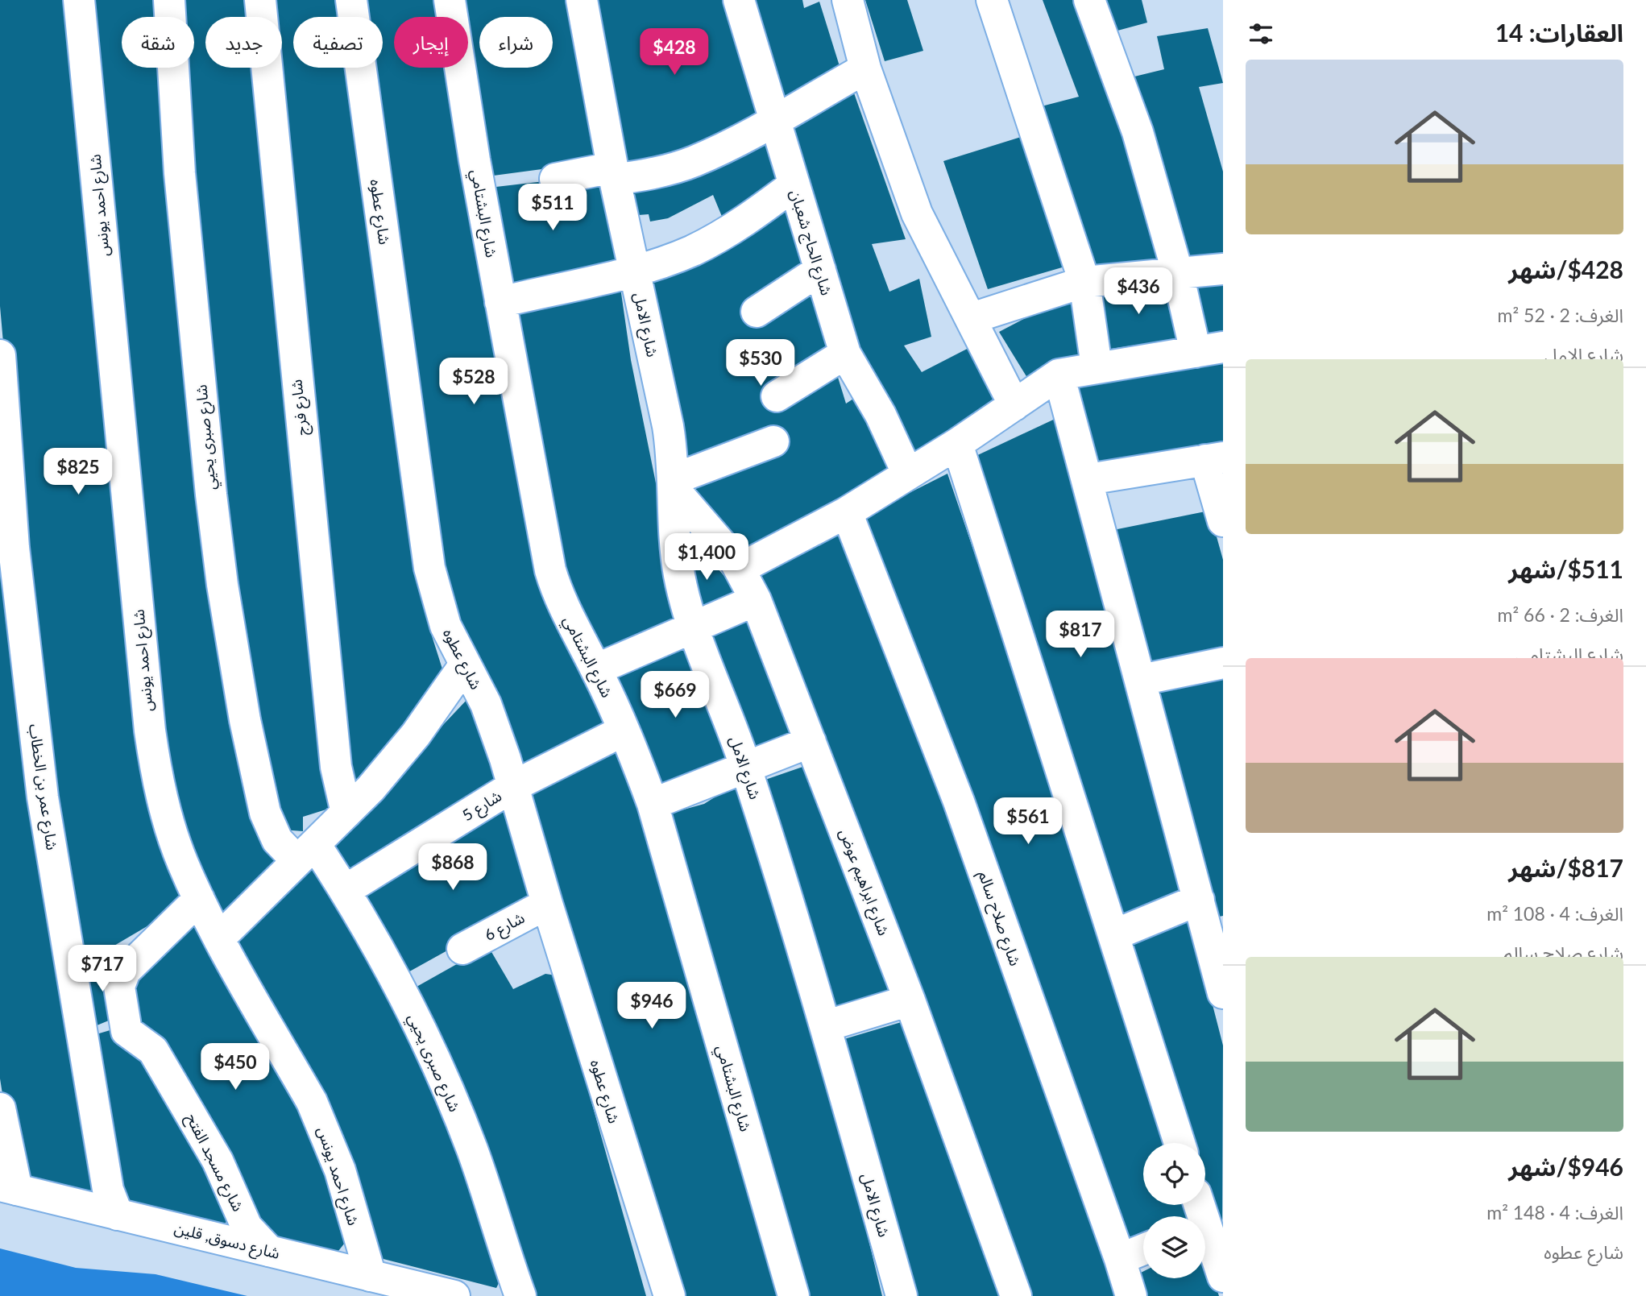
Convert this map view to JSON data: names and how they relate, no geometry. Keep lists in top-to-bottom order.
{
  "streets": {
    "street": [
      "شارع احمد يونس",
      "شارع عطوه",
      "شارع البشتامي",
      "شارع الحاج شعبان",
      "شارع الامل",
      "شارع فرج",
      "شارع صبرى يحيي",
      "شارع عمر بن الخطاب",
      "شارع 5",
      "شارع ابراهيم عوض",
      "شارع صلاح سالم",
      "شارع 6",
      "شارع مسجد الفتح",
      "شارع دسوق, قلين"
    ]
  },
  "crossings": [
    ["شارع احمد يونس", "شارع مسجد الفتح"],
    ["شارع احمد يونس", "شارع دسوق, قلين"],
    ["شارع عطوه", "شارع 5"],
    ["شارع عطوه", "شارع 6"],
    ["شارع البشتامي", "شارع 5"],
    ["شارع الامل", "شارع ابراهيم عوض"],
    ["شارع صبرى يحيي", "شارع 5"],
    ["شارع عمر بن الخطاب", "شارع دسوق, قلين"],
    ["شارع مسجد الفتح", "شارع دسوق, قلين"]
  ],
  "page": {
    "heading": "العقارات: 14",
    "chip": [
      "شراء",
      "إيجار",
      "تصفية",
      "جديد",
      "شقة"
    ],
    "price": [
      "$428",
      "$511",
      "$436",
      "$530",
      "$528",
      "$825",
      "$1,400",
      "$817",
      "$669",
      "$561",
      "$868",
      "$717",
      "$946",
      "$450"
    ],
    "list": [
      {
        "name": "$428/شهر",
        "note": "الغرف: 2 · 52 m² · شارع الامل"
      },
      {
        "name": "$511/شهر",
        "note": "الغرف: 2 · 66 m² · شارع البشتامي"
      },
      {
        "name": "$817/شهر",
        "note": "الغرف: 4 · 108 m² · شارع صلاح سالم"
      },
      {
        "name": "$946/شهر",
        "note": "الغرف: 4 · 148 m² · شارع عطوه"
      }
    ]
  }
}
